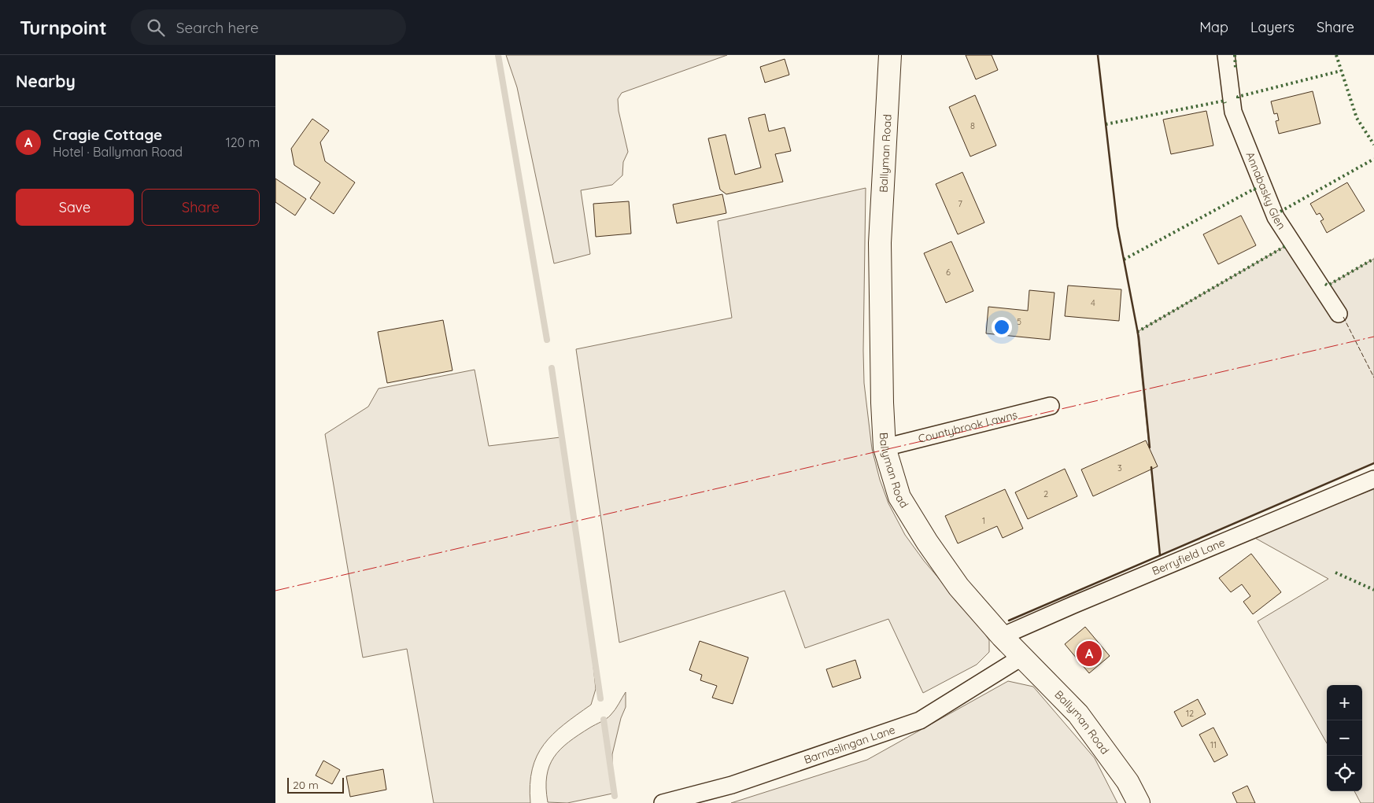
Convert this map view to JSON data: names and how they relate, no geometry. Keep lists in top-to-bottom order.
{
  "streets": {
    "street": [
      "Ballyman Road",
      "Annabasky Glen",
      "Countybrook Lawns",
      "Berryfield Lane",
      "Barnaslingan Lane"
    ]
  },
  "crossings": [
    ["Ballyman Road", "Countybrook Lawns"],
    ["Ballyman Road", "Berryfield Lane"],
    ["Ballyman Road", "Barnaslingan Lane"]
  ],
  "house_numbers": [
    "8",
    "7",
    "6",
    "4",
    "5",
    "3",
    "2",
    "1",
    "12",
    "11"
  ],
  "scale_bar": "20 m",
  "page": {
    "header": "Turnpoint",
    "search": "Search here",
    "nav": ["Map", "Layers", "Share"],
    "heading": "Nearby",
    "list": [
      {
        "mark": "A",
        "name": "Cragie Cottage",
        "note": "Hotel · Ballyman Road",
        "value": "120 m"
      }
    ],
    "buttons": ["Save", "Share"],
    "pins": "A",
    "map_buttons": ["+", "−"],
    "scale": "20 m"
  }
}
